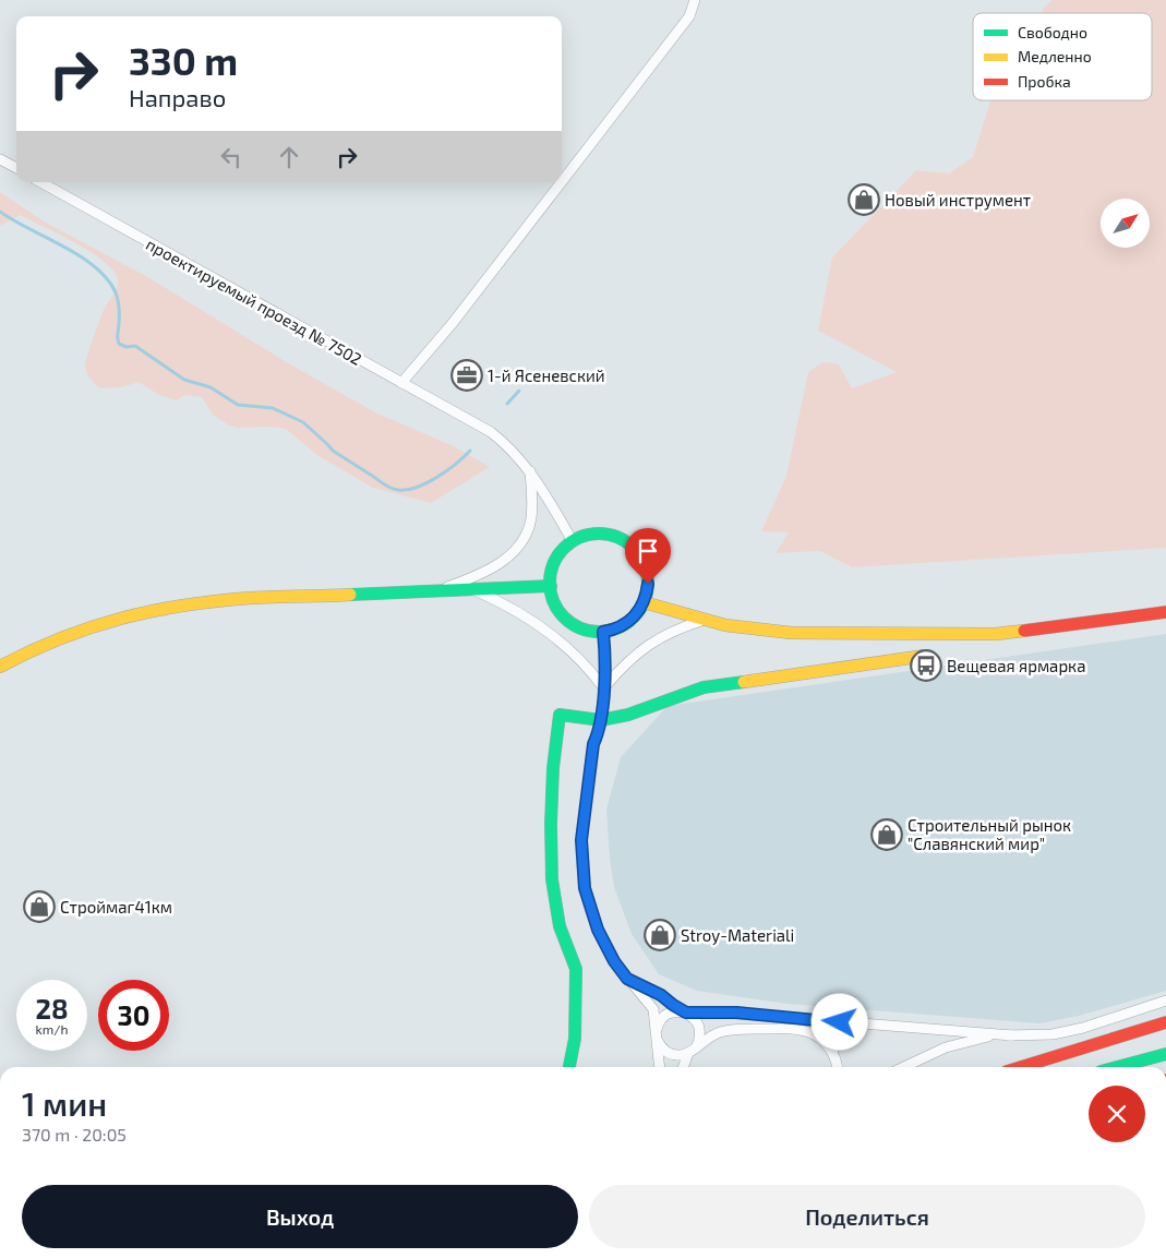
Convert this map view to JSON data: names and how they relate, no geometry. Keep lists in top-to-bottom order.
{
  "streets": {
    "street": ["проектируемый проезд № 7502"]
  },
  "places": {
    "shop": [
      "Новый инструмент",
      "Строительный рынок \"Славянский мир\"",
      "Строймаг41км",
      "Stroy-Materiali"
    ],
    "office": ["1-й Ясеневский"],
    "bus stop": ["Вещевая ярмарка"]
  },
  "legend": ["Свободно", "Медленно", "Пробка"],
  "north": "top right",
  "page": {
    "turn": ["330 m", "Направо"],
    "speed": "28 km/h",
    "limit": "30",
    "heading": ["1 мин", "370 m · 20:05"],
    "buttons": ["Выход", "Поделиться"]
  }
}
